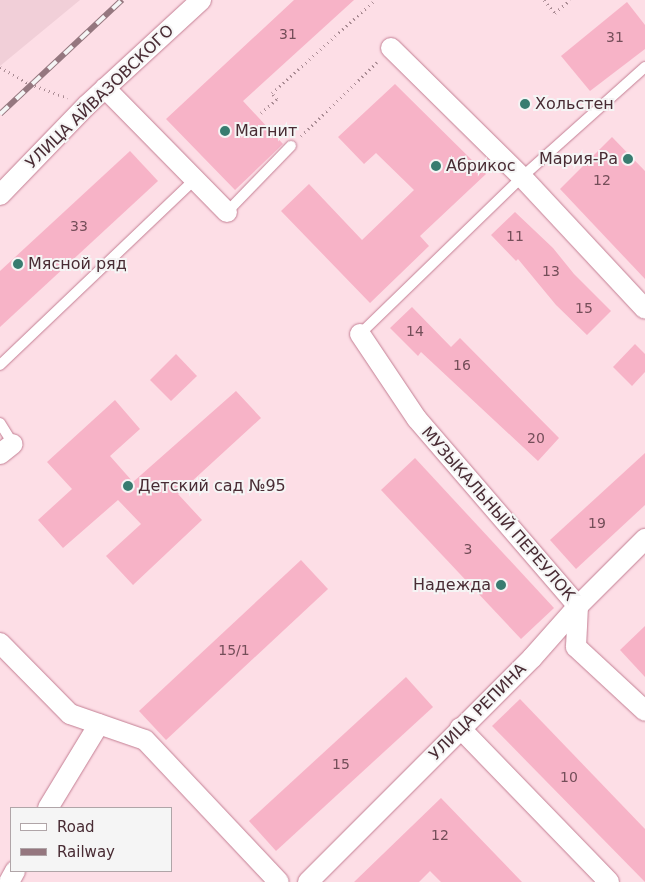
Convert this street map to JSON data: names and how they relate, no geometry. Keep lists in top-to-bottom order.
{
  "streets": {
    "street": ["УЛИЦА АЙВАЗОВСКОГО", "МУЗЫКАЛЬНЫЙ ПЕРЕУЛОК", "УЛИЦА РЕПИНА"]
  },
  "crossings": [
    ["МУЗЫКАЛЬНЫЙ ПЕРЕУЛОК", "УЛИЦА РЕПИНА"]
  ],
  "places": [
    "Хольстен",
    "Магнит",
    "Мария-Ра",
    "Абрикос",
    "Мясной ряд",
    "Детский сад №95",
    "Надежда"
  ],
  "house_numbers": [
    "31",
    "31",
    "12",
    "33",
    "11",
    "13",
    "15",
    "14",
    "16",
    "20",
    "19",
    "3",
    "15/1",
    "15",
    "10",
    "12"
  ],
  "legend": ["Road", "Railway"]
}
